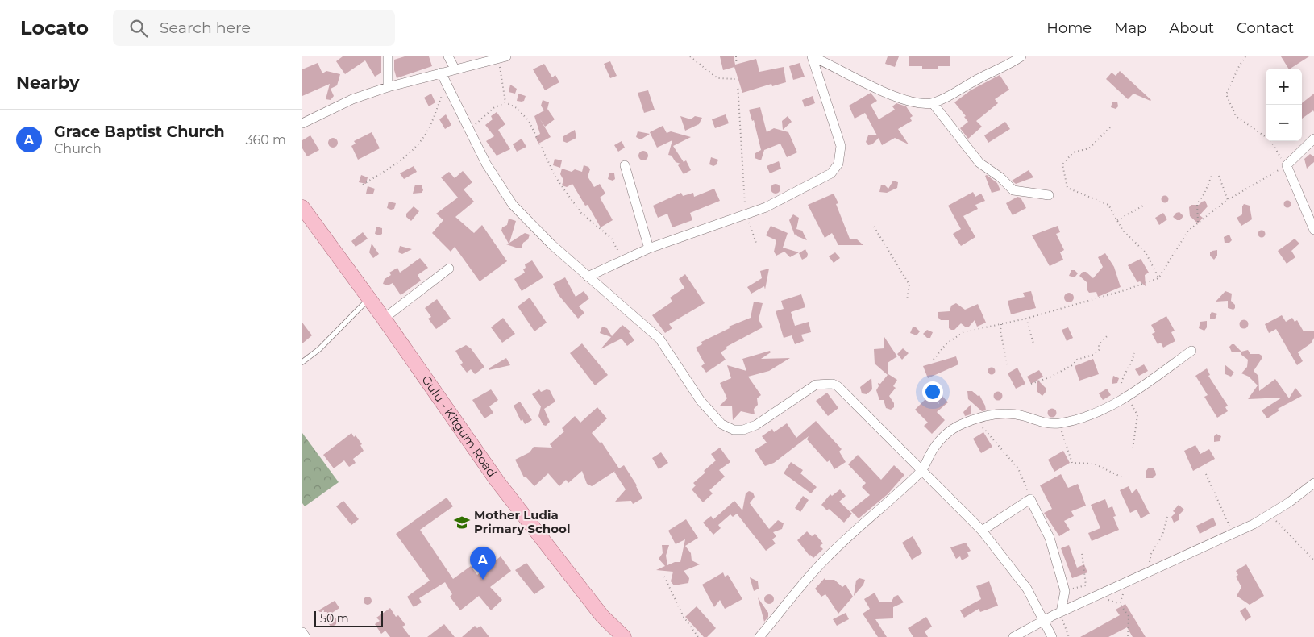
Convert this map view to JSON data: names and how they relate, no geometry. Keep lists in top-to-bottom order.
{
  "streets": {
    "main road": ["Gulu - Kitgum Road"]
  },
  "places": {
    "school or university": ["Mother Ludia Primary School"]
  },
  "scale_bar": "50 m",
  "page": {
    "header": "Locato",
    "search": "Search here",
    "nav": [
      "Home",
      "Map",
      "About",
      "Contact"
    ],
    "heading": "Nearby",
    "map_buttons": ["+", "−"],
    "list": [
      {
        "mark": "A",
        "name": "Grace Baptist Church",
        "note": "Church",
        "value": "360 m"
      }
    ],
    "pins": "A",
    "scale": "50 m"
  }
}
